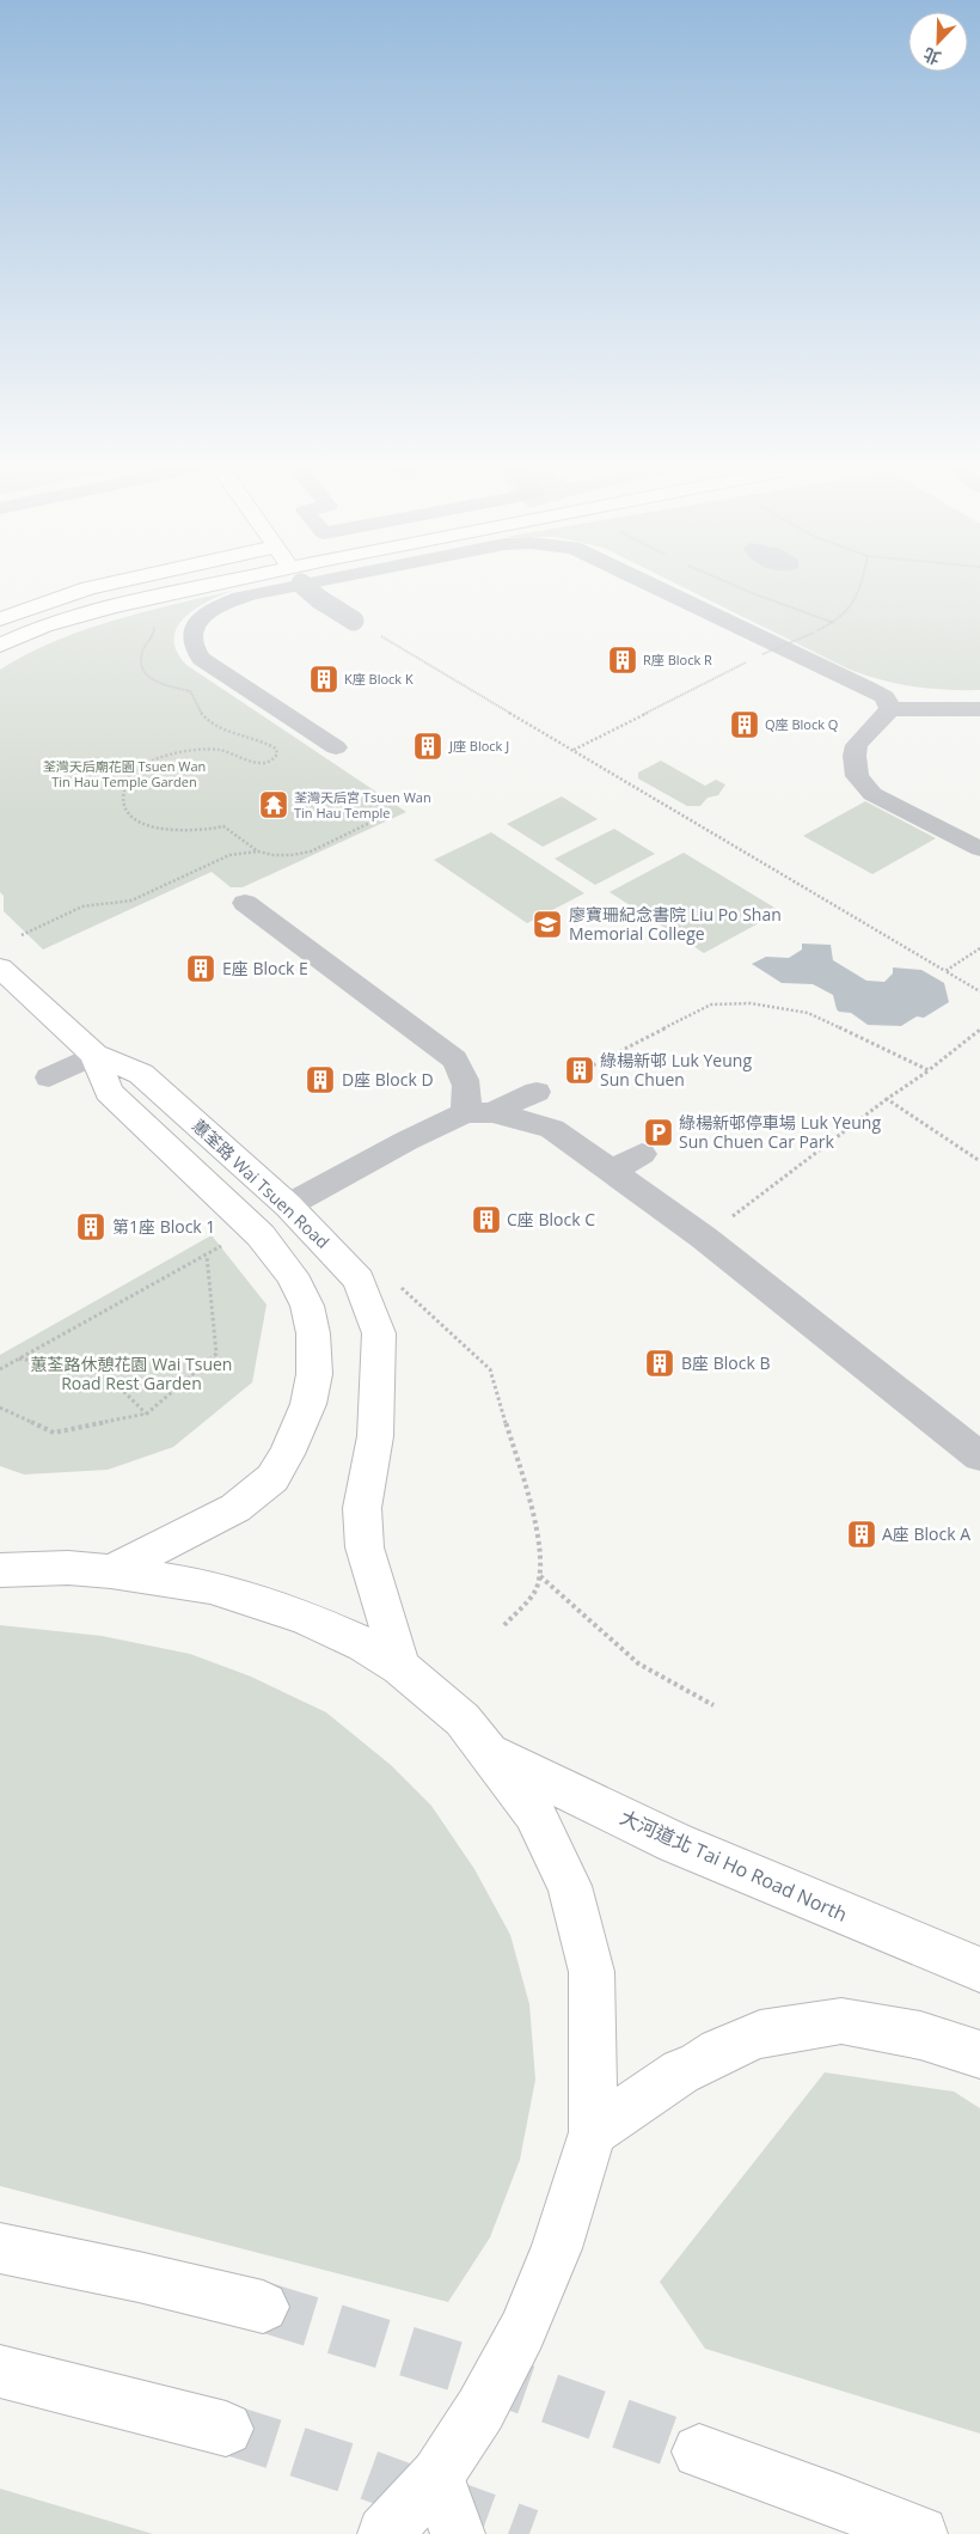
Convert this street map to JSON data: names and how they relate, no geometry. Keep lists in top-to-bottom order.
{
  "streets": {
    "main road": ["蕙荃路 Wai Tsuen Road", "大河道北 Tai Ho Road North"]
  },
  "parks": ["荃灣天后廟花園 Tsuen Wan Tin Hau Temple Garden", "蕙荃路休憩花園 Wai Tsuen Road Rest Garden"],
  "places": {
    "building": [
      "R座 Block R",
      "K座 Block K",
      "Q座 Block Q",
      "J座 Block J",
      "E座 Block E",
      "綠楊新邨 Luk Yeung Sun Chuen",
      "D座 Block D",
      "C座 Block C",
      "第1座 Block 1",
      "B座 Block B",
      "A座 Block A"
    ],
    "temple": ["荃灣天后宮 Tsuen Wan Tin Hau Temple"],
    "school or university": ["廖寶珊紀念書院 Liu Po Shan Memorial College"],
    "parking": ["綠楊新邨停車場 Luk Yeung Sun Chuen Car Park"]
  },
  "north": "bottom left"
}
